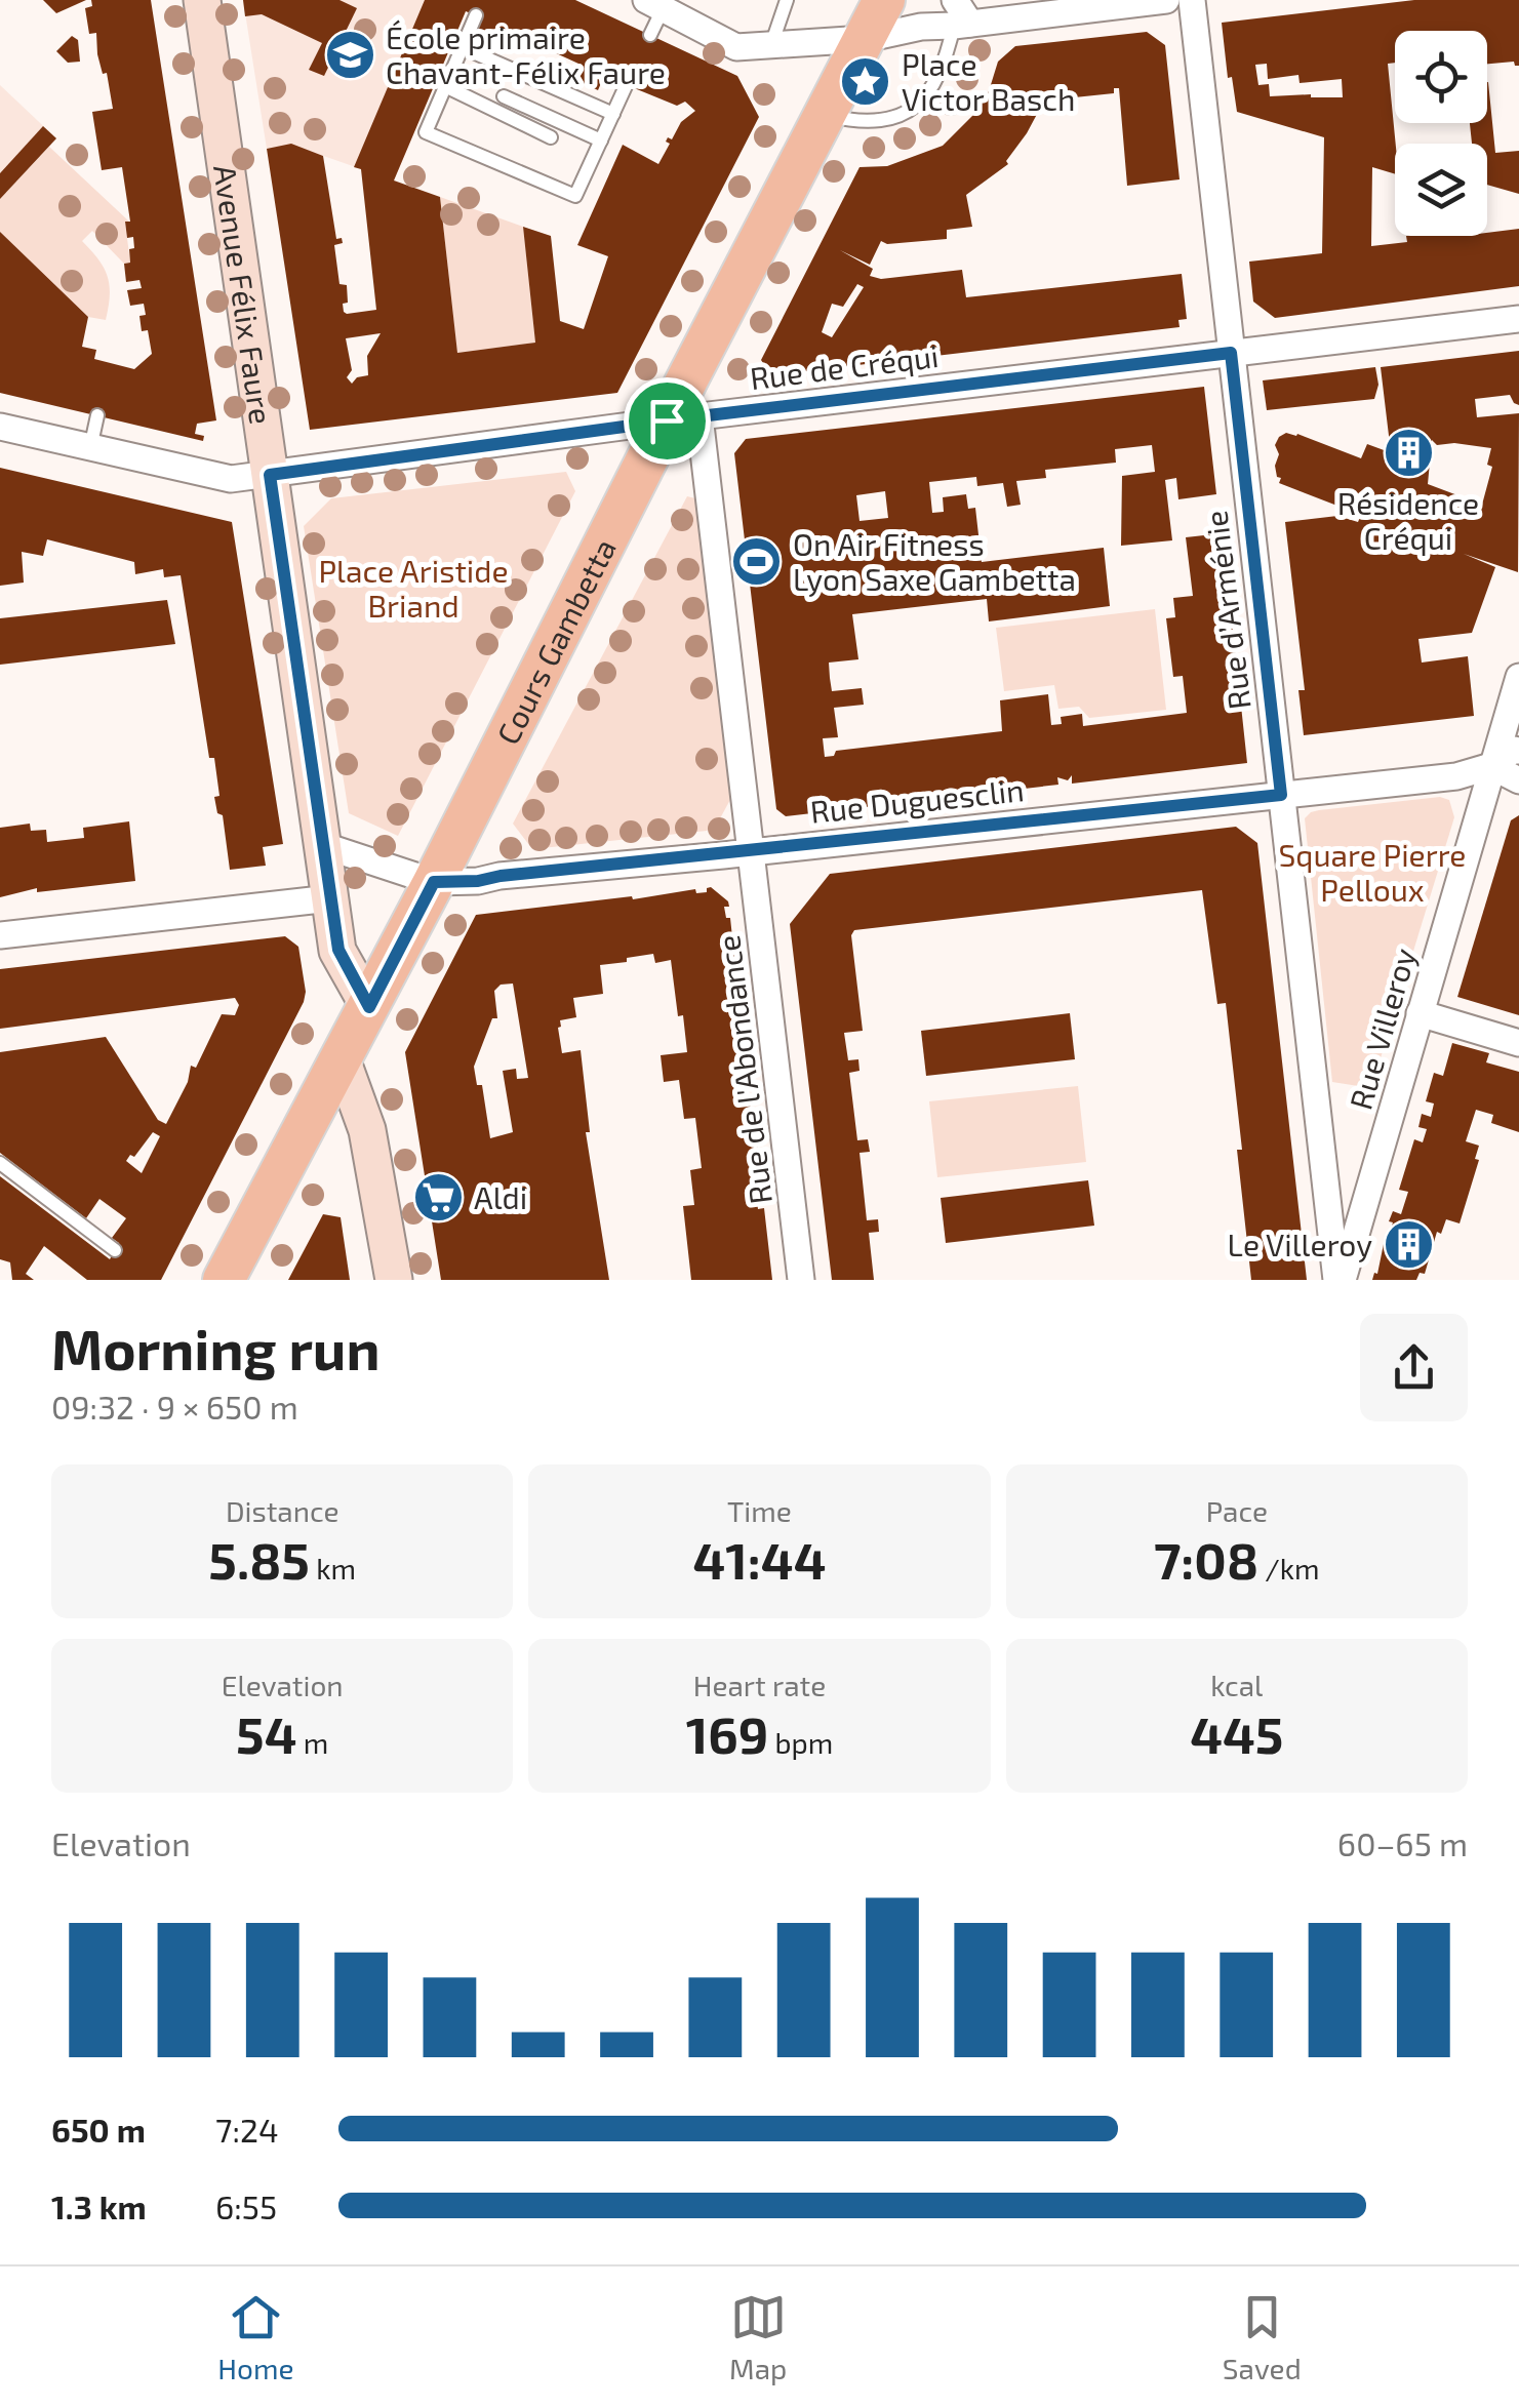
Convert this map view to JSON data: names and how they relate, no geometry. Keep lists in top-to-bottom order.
{
  "streets": {
    "main road": ["Cours Gambetta"],
    "street": [
      "Avenue Félix Faure",
      "Rue de Créqui",
      "Rue d’Arménie",
      "Rue Duguesclin",
      "Rue Villeroy",
      "Rue de l'Abondance"
    ]
  },
  "crossings": [
    ["Avenue Félix Faure", "Rue de Créqui"],
    ["Avenue Félix Faure", "Cours Gambetta"],
    ["Avenue Félix Faure", "Rue Duguesclin"],
    ["Rue de Créqui", "Rue d’Arménie"],
    ["Rue de Créqui", "Cours Gambetta"],
    ["Rue d’Arménie", "Rue Duguesclin"],
    ["Rue d’Arménie", "Rue Villeroy"],
    ["Cours Gambetta", "Rue Duguesclin"],
    ["Rue Duguesclin", "Rue Villeroy"],
    ["Rue Duguesclin", "Rue de l'Abondance"]
  ],
  "parks": ["Place Aristide Briand", "Square Pierre Pelloux"],
  "places": {
    "school or university": ["École primaire Chavant-Félix Faure"],
    "place": ["Place Victor Basch"],
    "building": ["Résidence Créqui", "Le Villeroy"],
    "sports": ["On Air Fitness Lyon Saxe Gambetta"],
    "supermarket": ["Aldi"]
  },
  "page": {
    "heading": ["Morning run", "09:32 · 9 × 650 m"],
    "stats": [
      ["Distance", "5.85 km"],
      ["Time", "41:44"],
      ["Pace", "7:08 /km"],
      ["Elevation", "54 m"],
      ["Heart rate", "169 bpm"],
      ["kcal", "445"]
    ],
    "chart": ["Elevation", "60–65 m"],
    "list": [
      {
        "name": "650 m",
        "note": "7:24"
      },
      {
        "name": "1.3 km",
        "note": "6:55"
      }
    ],
    "tabs": ["Home", "Map", "Saved"]
  }
}
